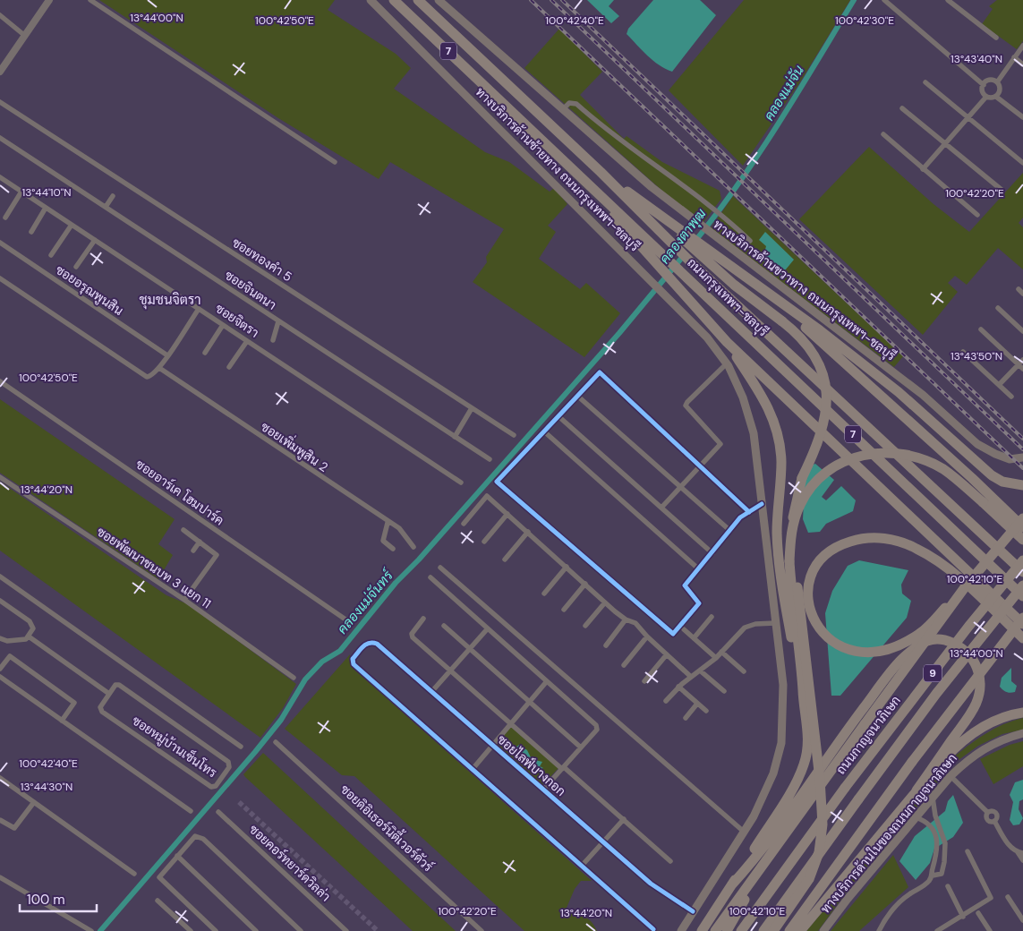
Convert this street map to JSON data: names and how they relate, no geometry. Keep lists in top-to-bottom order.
{
  "streets": {
    "highway": [
      "7",
      "ถนนกรุงเทพฯ-ชลบุรี",
      "9",
      "ถนนกาญจนาภิเษก"
    ],
    "main road": ["ทางบริการด้านซ้ายทาง ถนนกรุงเทพฯ-ชลบุรี", "ทางบริการด้านขวาทาง ถนนกรุงเทพฯ-ชลบุรี", "ทางบริการด้านในของถนนกาญจนาภิเษก"],
    "street": [
      "ซอยทองคำ 5",
      "ซอยอรุณพูนสิน",
      "ซอยจินตนา",
      "ซอยจิตรา",
      "ซอยเพิ่มพูสิน 2",
      "ซอยอาร์เค โฮมปาร์ค",
      "ซอยพัฒนาชนบท 3 แยก 11",
      "ซอยหมู่บ้านเซ็นโทร",
      "ซอยไลฟ์บางกอก",
      "ซอยดิอิเธอร์นิตี้เวอร์ดัวร์",
      "ซอยคอร์ทยาร์ดวิลล่า"
    ]
  },
  "crossings": [
    ["ทางบริการด้านซ้ายทาง ถนนกรุงเทพฯ-ชลบุรี", "ซอยไลฟ์บางกอก"]
  ],
  "districts": ["ชุมชนจิตรา"],
  "water": ["คลองแม่จัน", "คลองตาพุฒ", "คลองแม่จันทร์"],
  "scale_bar": "100 m",
  "coordinates": [
    "13°44'00\"N",
    "100°42'50\"E",
    "100°42'40\"E",
    "100°42'30\"E",
    "13°43'40\"N",
    "13°44'10\"N",
    "100°42'20\"E",
    "13°43'50\"N",
    "13°44'20\"N",
    "100°42'10\"E",
    "13°44'30\"N"
  ]
}
